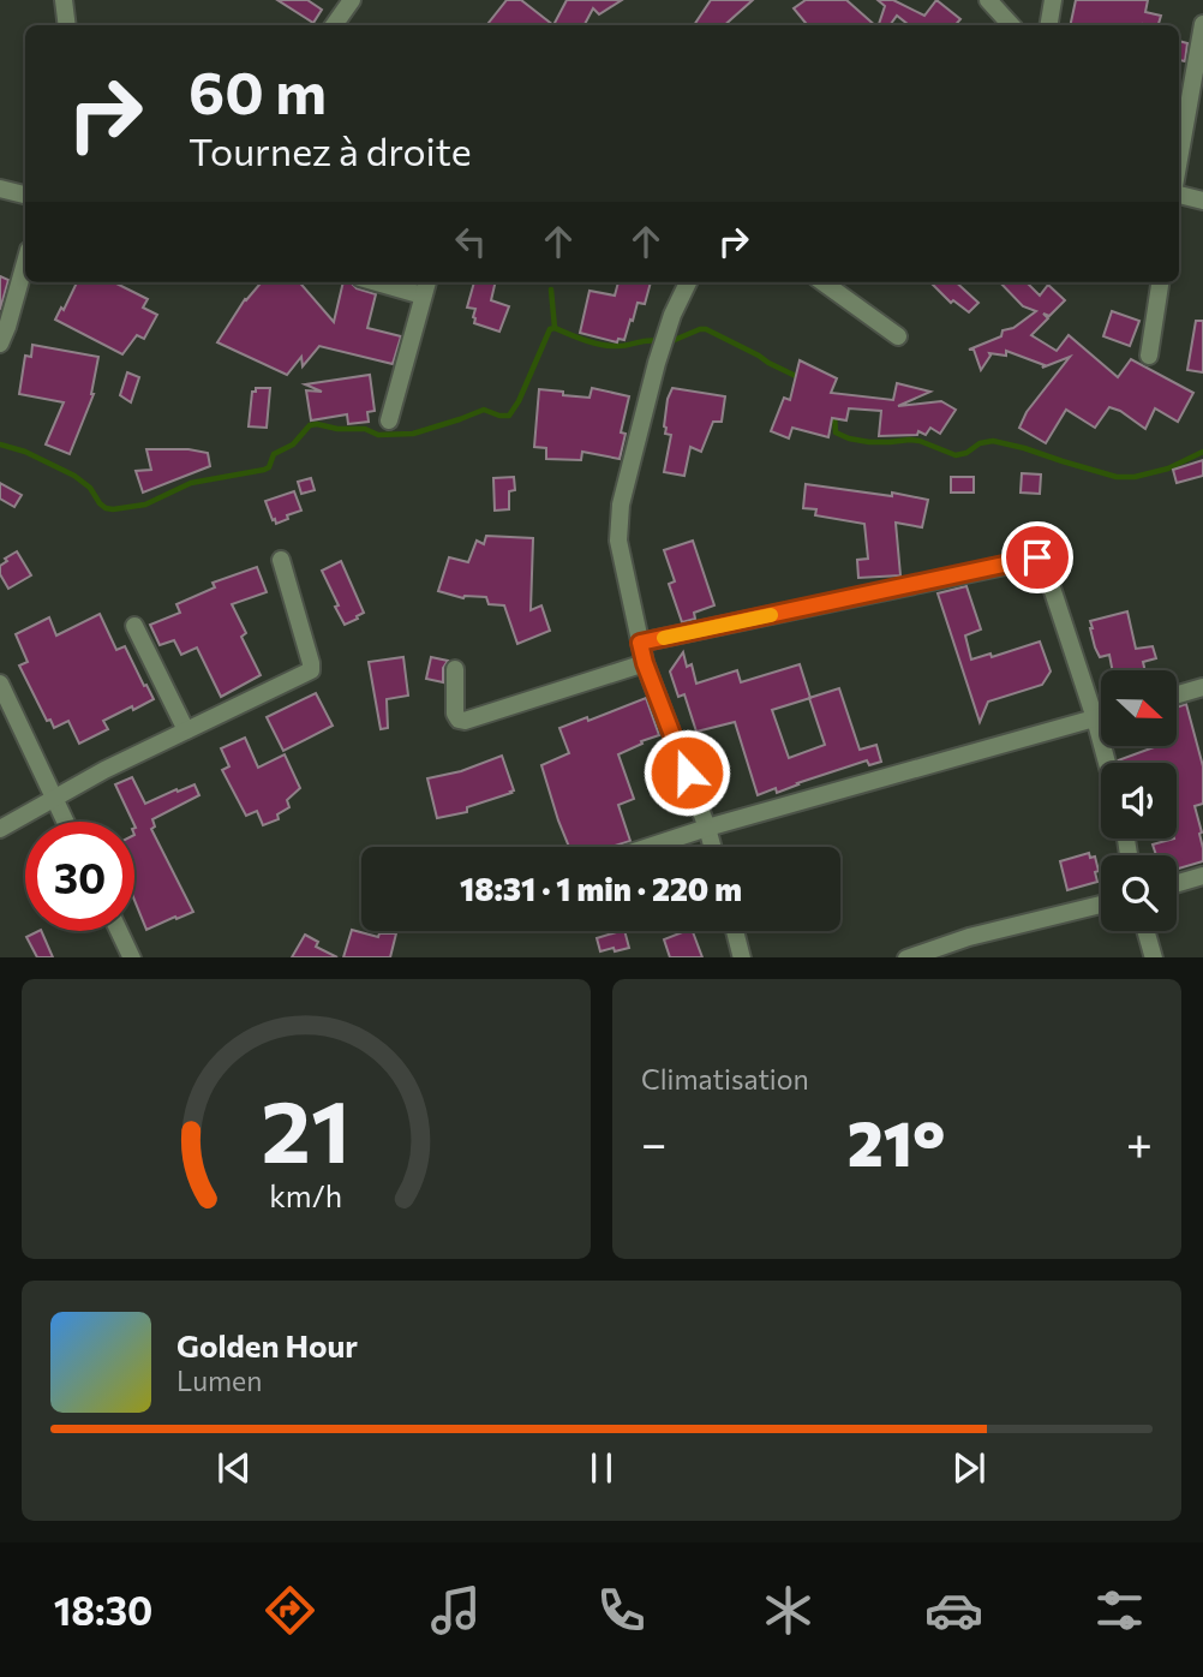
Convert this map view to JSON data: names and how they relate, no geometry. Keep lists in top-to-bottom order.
{
  "north": "right",
  "page": {
    "turn": ["60 m", "Tournez à droite"],
    "limit": "30",
    "trip": "18:31 · 1 min · 220 m",
    "tile": "Climatisation",
    "heat": ["−", "21°", "+"],
    "song": ["Golden Hour", "Lumen"],
    "tabs": "18:30",
    "gauge": ["21", "km/h"]
  }
}
